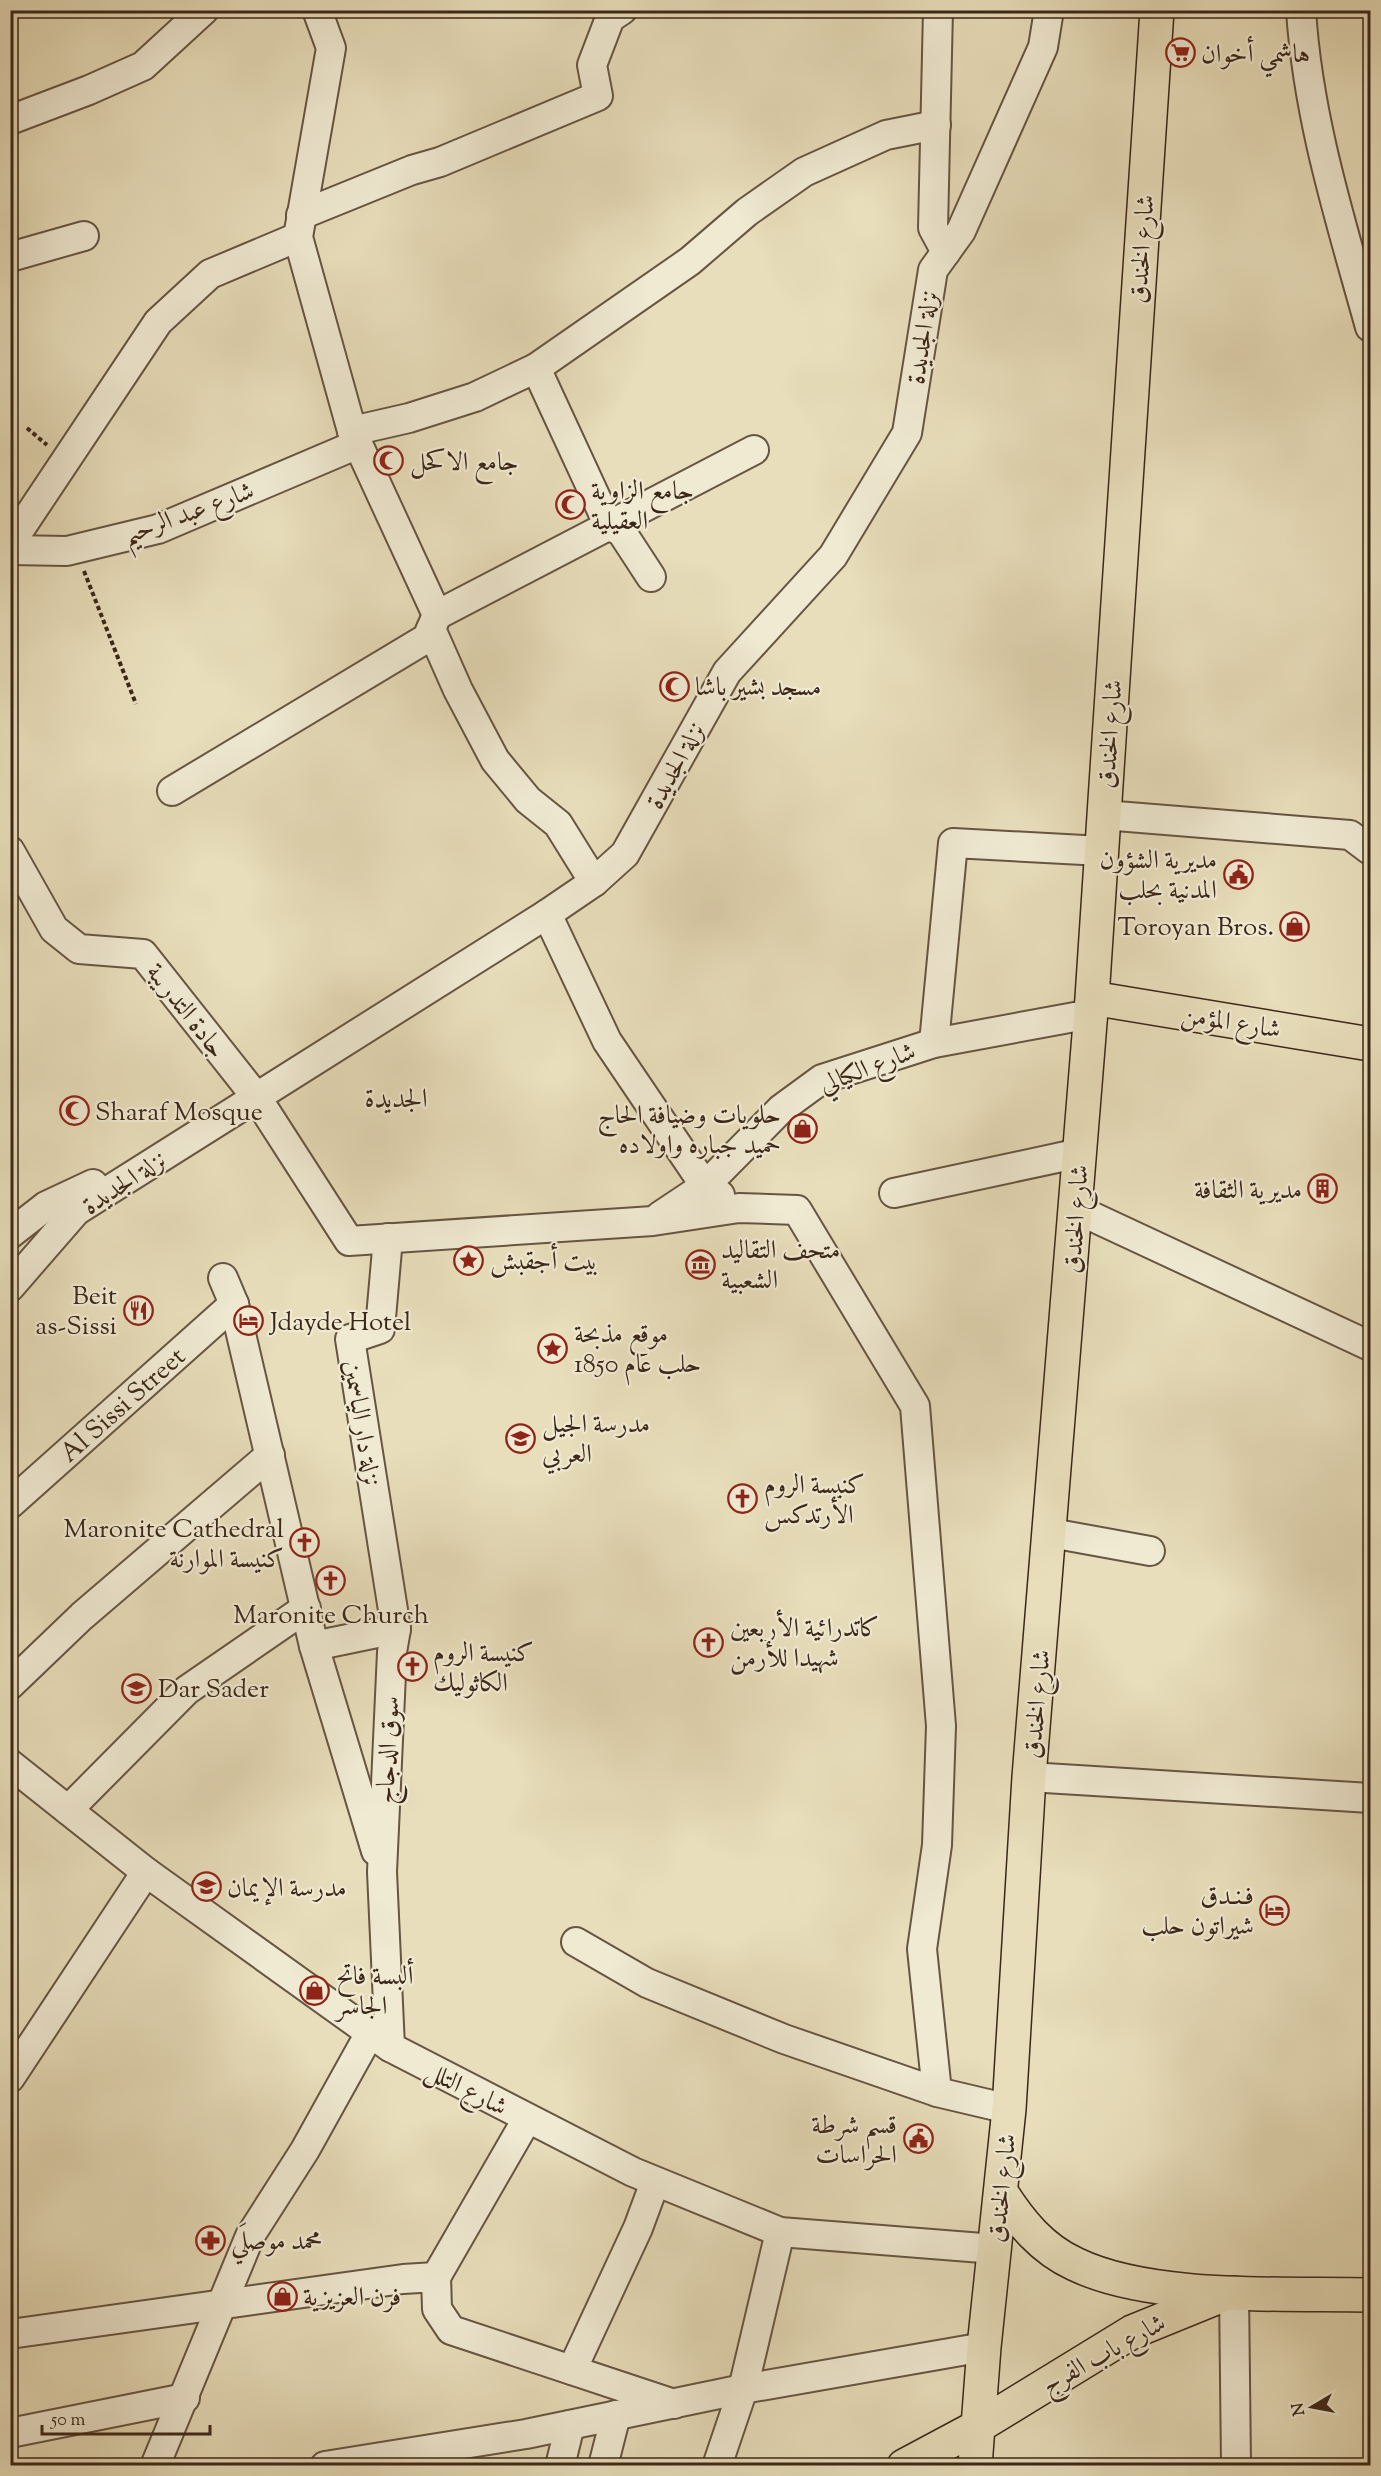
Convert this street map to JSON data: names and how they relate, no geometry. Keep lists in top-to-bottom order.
{
  "streets": {
    "main road": ["شارع الخندق", "شارع المؤمن", "شارع باب الفرج"],
    "street": [
      "نزلة الجديدة",
      "شارع عبد الرحيم",
      "جادة التدريبة",
      "شارع الكيالي",
      "Al Sissi Street",
      "نزلة دار الياسمين",
      "سوق الدجاج",
      "شارع التلل"
    ]
  },
  "crossings": [
    ["شارع الخندق", "شارع المؤمن"],
    ["شارع الخندق", "شارع الكيالي"],
    ["شارع الخندق", "شارع التلل"],
    ["شارع الخندق", "شارع باب الفرج"],
    ["نزلة الجديدة", "جادة التدريبة"],
    ["جادة التدريبة", "نزلة دار الياسمين"],
    ["شارع المؤمن", "شارع الكيالي"],
    ["نزلة دار الياسمين", "سوق الدجاج"],
    ["سوق الدجاج", "شارع التلل"]
  ],
  "districts": ["الجديدة"],
  "places": {
    "supermarket": ["هاشمي أخوان"],
    "mosque": [
      "جامع الاكحل",
      "جامع الزاوية العقيلية",
      "مسجد بشير باشا",
      "Sharaf Mosque"
    ],
    "public building": ["مديرية الشؤون المدنية بحلب", "قسم شرطة الحراسات"],
    "shop": [
      "Toroyan Bros.",
      "حلويات وضيافة الحاج حميد جباره واولاده",
      "ألبسة فاتح الجاسر",
      "فرن العزيزية"
    ],
    "building": ["مديرية الثقافة"],
    "place": ["بيت أجقبش", "موقع مذبحة حلب عام 1850"],
    "museum": ["متحف التقاليد الشعبية"],
    "restaurant": ["Beit as-Sissi"],
    "hotel": ["Jdayde Hotel", "فـنـدق شيراتون حلب"],
    "school or university": ["مدرسة الجيل العربي", "Dar Sader", "مدرسة الإيمان"],
    "church": [
      "كنيسة الروم الأرتدكس",
      "Maronite Cathedral كنيسة الموارنة",
      "Maronite Church",
      "كاتدرائية الأربعين شهيدا للأرمن",
      "كنيسة الروم الكاثوليك"
    ],
    "pharmacy": ["محمد موصلَي"]
  },
  "scale_bar": "50 m",
  "north": "left"
}
